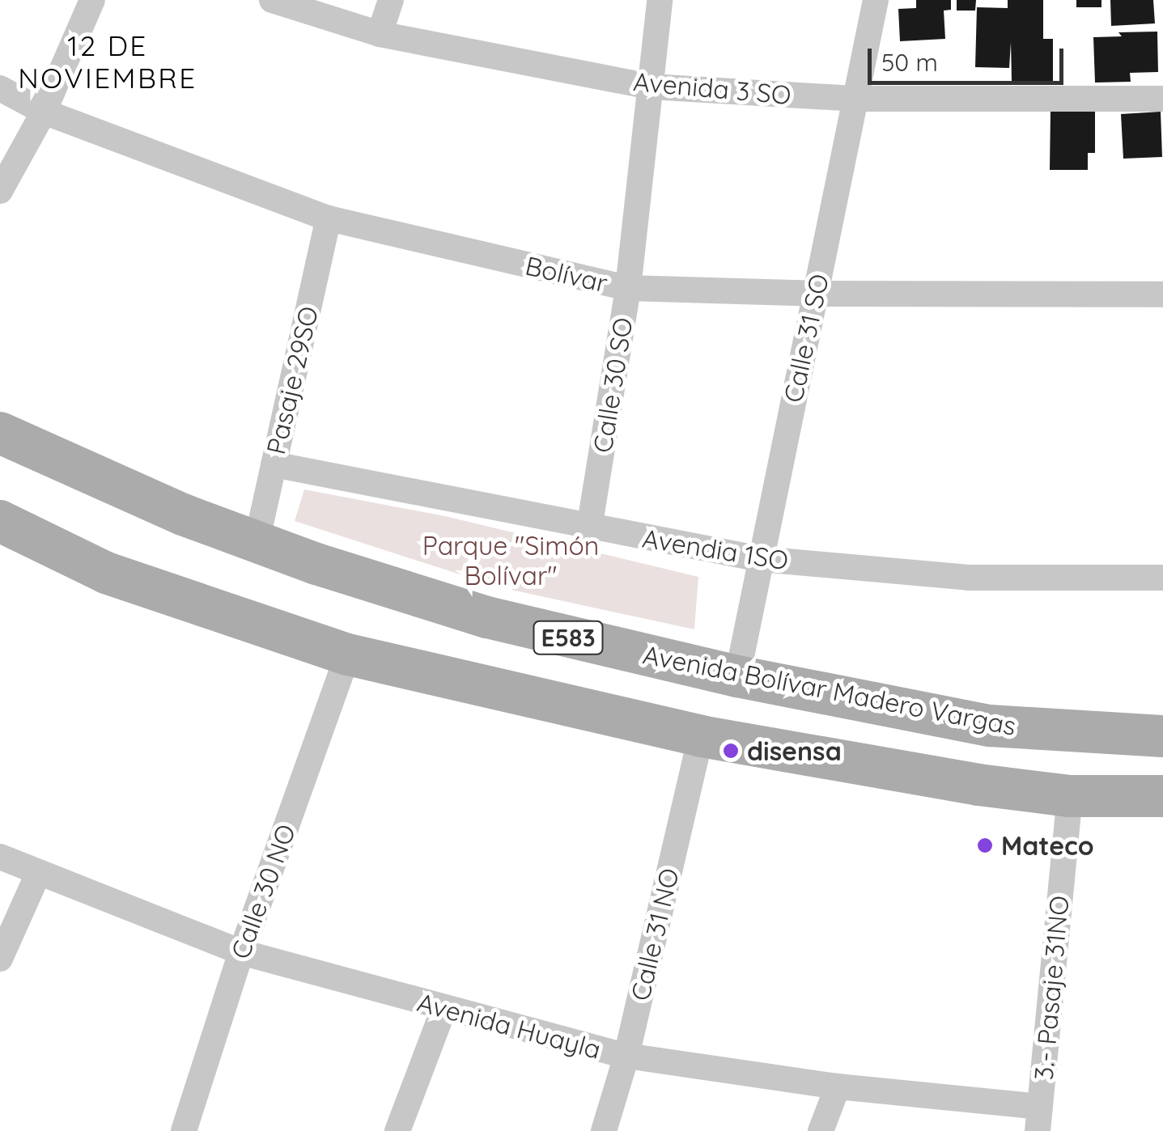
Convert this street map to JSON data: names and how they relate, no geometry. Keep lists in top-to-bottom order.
{
  "streets": {
    "main road": ["E583", "Avenida Bolívar Madero Vargas"],
    "street": [
      "Avenida 3 SO",
      "Bolívar",
      "Calle 31 SO",
      "Pasaje 29SO",
      "Calle 30 SO",
      "Avendia 1SO",
      "Calle 30 NO",
      "Calle 31 NO",
      "3.- Pasaje 31NO",
      "Avenida Huayla"
    ]
  },
  "crossings": [
    ["Avenida 3 SO", "Calle 31 SO"],
    ["Avenida 3 SO", "Calle 30 SO"],
    ["Bolívar", "Calle 31 SO"],
    ["Bolívar", "Pasaje 29SO"],
    ["Bolívar", "Calle 30 SO"],
    ["Calle 31 SO", "Avendia 1SO"],
    ["Calle 31 SO", "Avenida Bolívar Madero Vargas"],
    ["Pasaje 29SO", "Avendia 1SO"],
    ["Pasaje 29SO", "Avenida Bolívar Madero Vargas"],
    ["Calle 30 SO", "Avendia 1SO"],
    ["E583", "Calle 30 NO"],
    ["E583", "Calle 31 NO"],
    ["E583", "3.- Pasaje 31NO"],
    ["Calle 30 NO", "Avenida Huayla"],
    ["Calle 31 NO", "Avenida Huayla"],
    ["3.- Pasaje 31NO", "Avenida Huayla"]
  ],
  "districts": ["12 DE NOVIEMBRE"],
  "parks": ["Parque \"Simón Bolívar\""],
  "places": ["disensa", "Mateco"],
  "scale_bar": "50 m"
}
